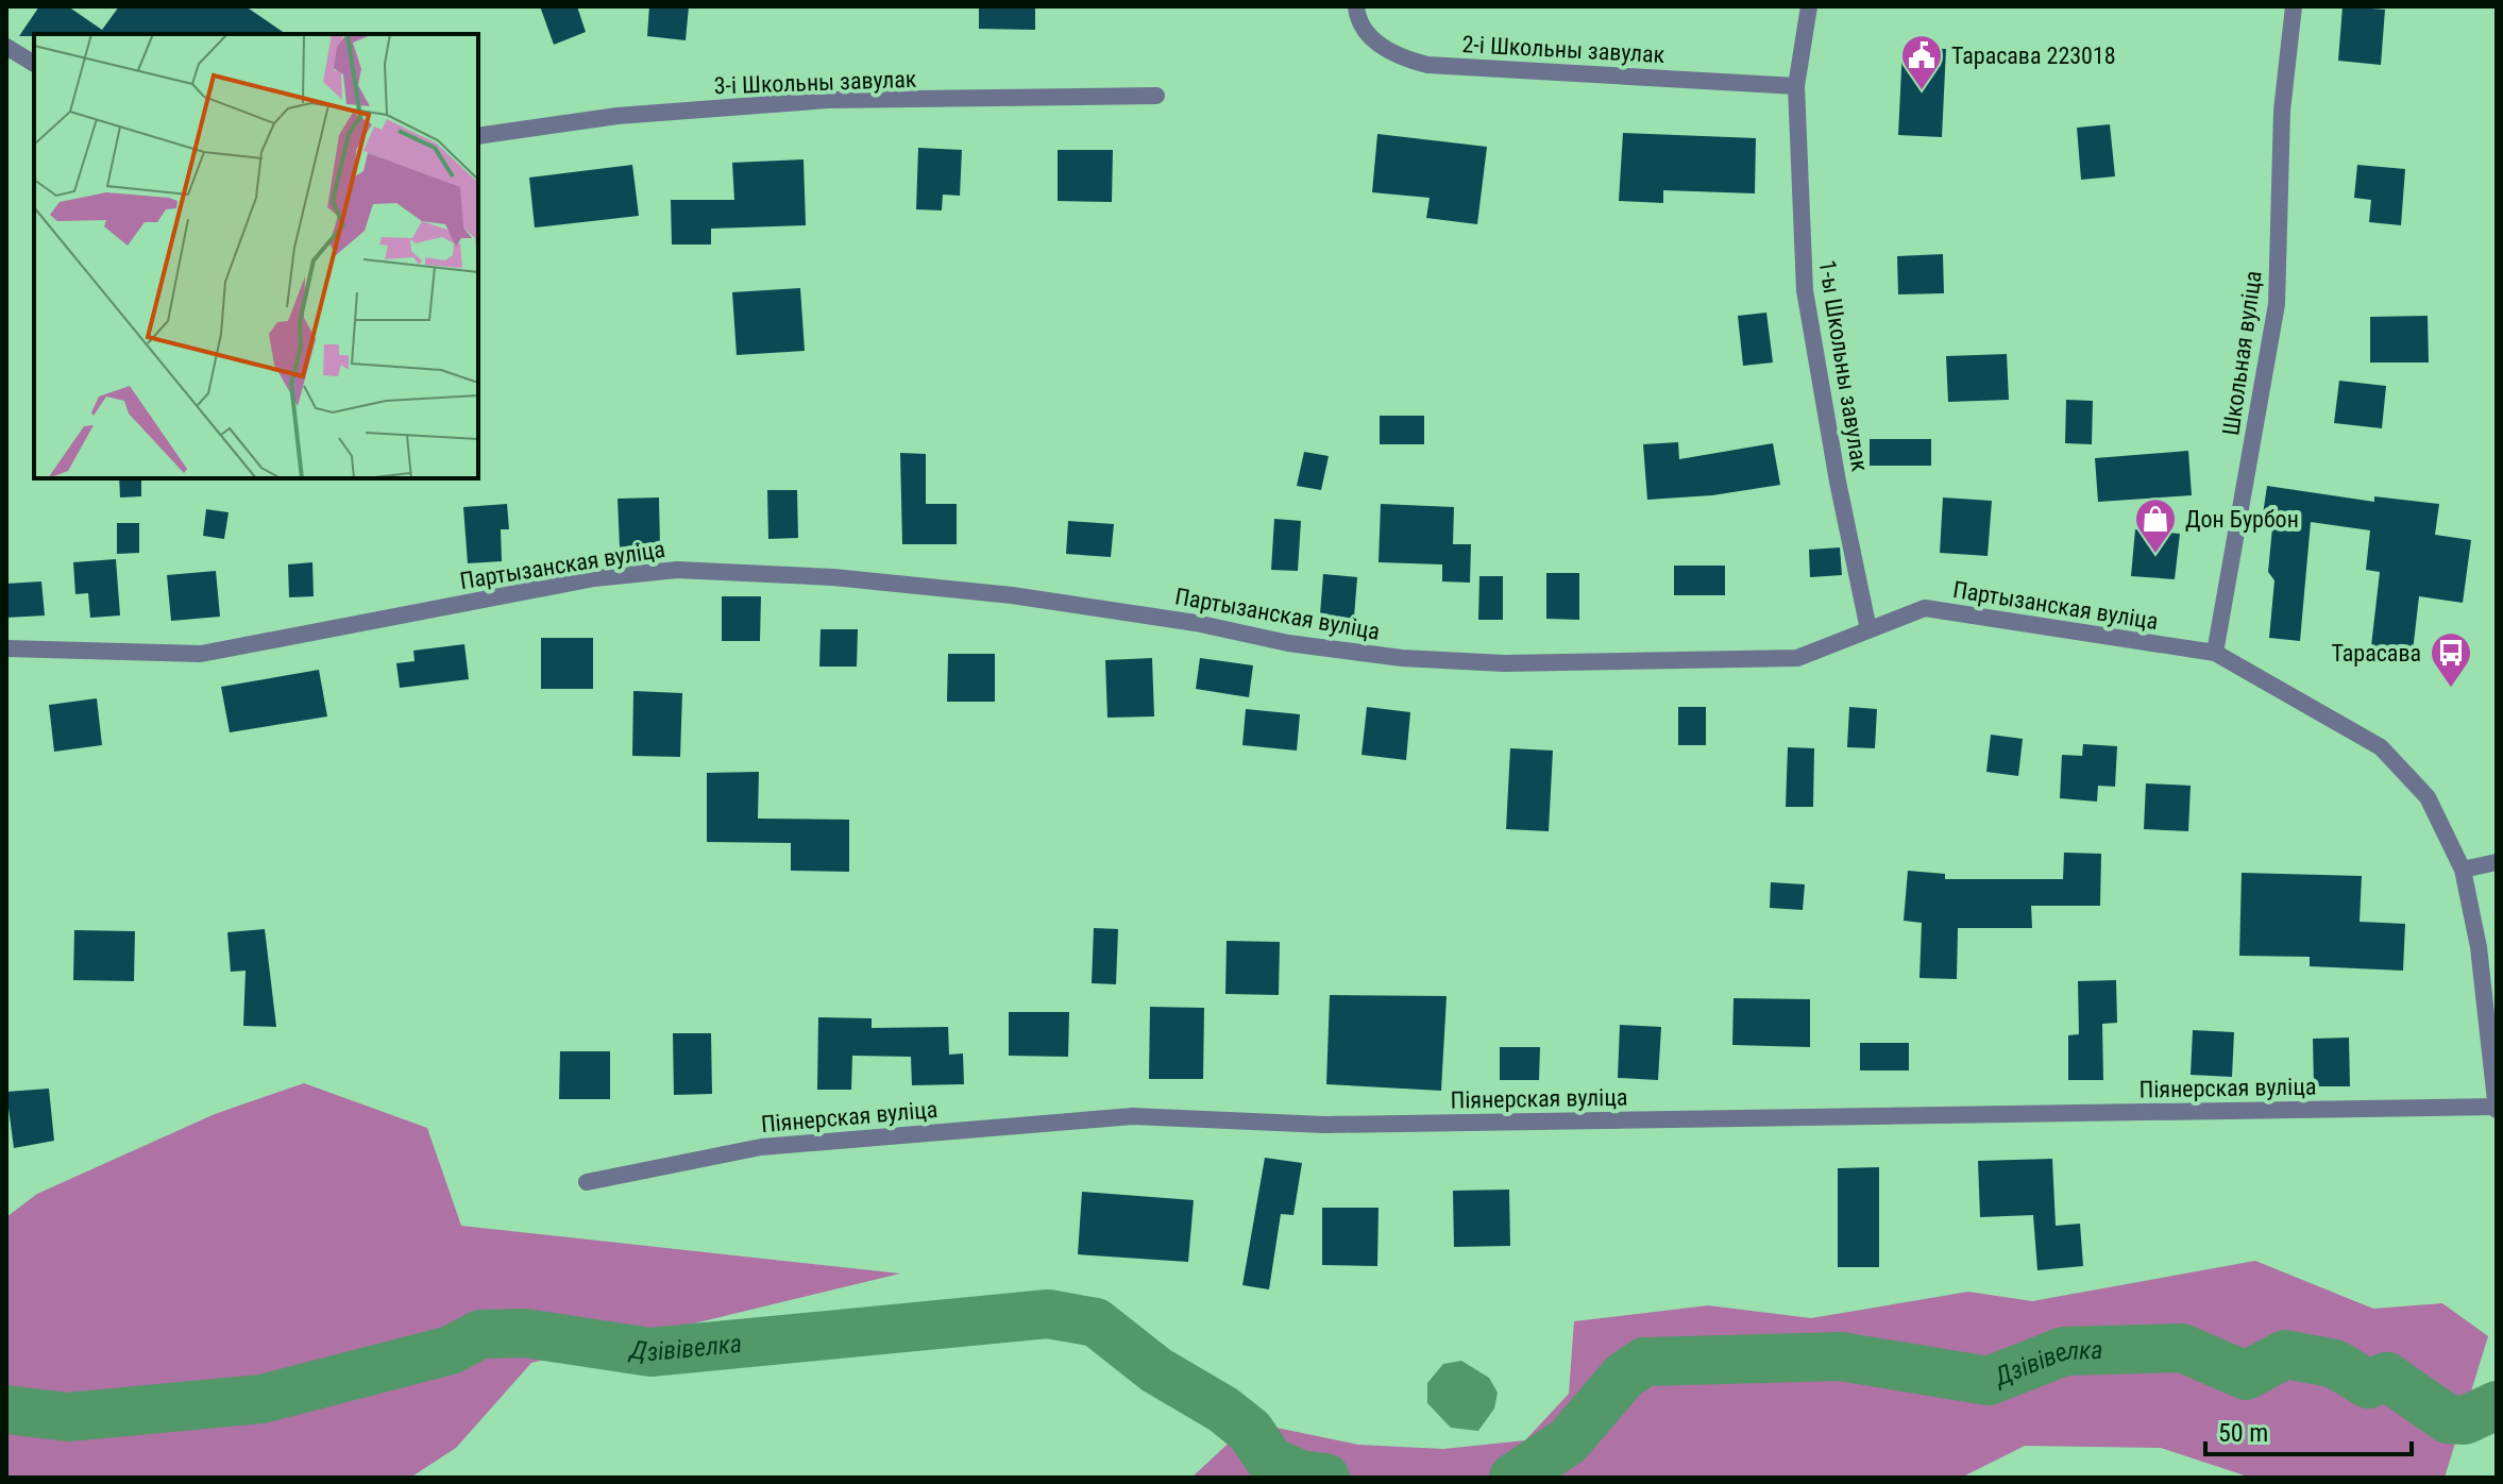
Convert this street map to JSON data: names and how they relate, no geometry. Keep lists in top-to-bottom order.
{
  "streets": {
    "street": [
      "2-і Школьны завулак",
      "3-і Школьны завулак",
      "Школьная вуліца",
      "1-ы Школьны завулак",
      "Партызанская вуліца",
      "Піянерская вуліца"
    ]
  },
  "crossings": [
    ["2-і Школьны завулак", "1-ы Школьны завулак"],
    ["Школьная вуліца", "Партызанская вуліца"],
    ["1-ы Школьны завулак", "Партызанская вуліца"],
    ["Партызанская вуліца", "Піянерская вуліца"]
  ],
  "water": ["Дзівівелка"],
  "places": {
    "public building": ["Тарасава 223018"],
    "shop": ["Дон Бурбон"],
    "bus stop": ["Тарасава"]
  },
  "scale_bar": "50 m"
}
